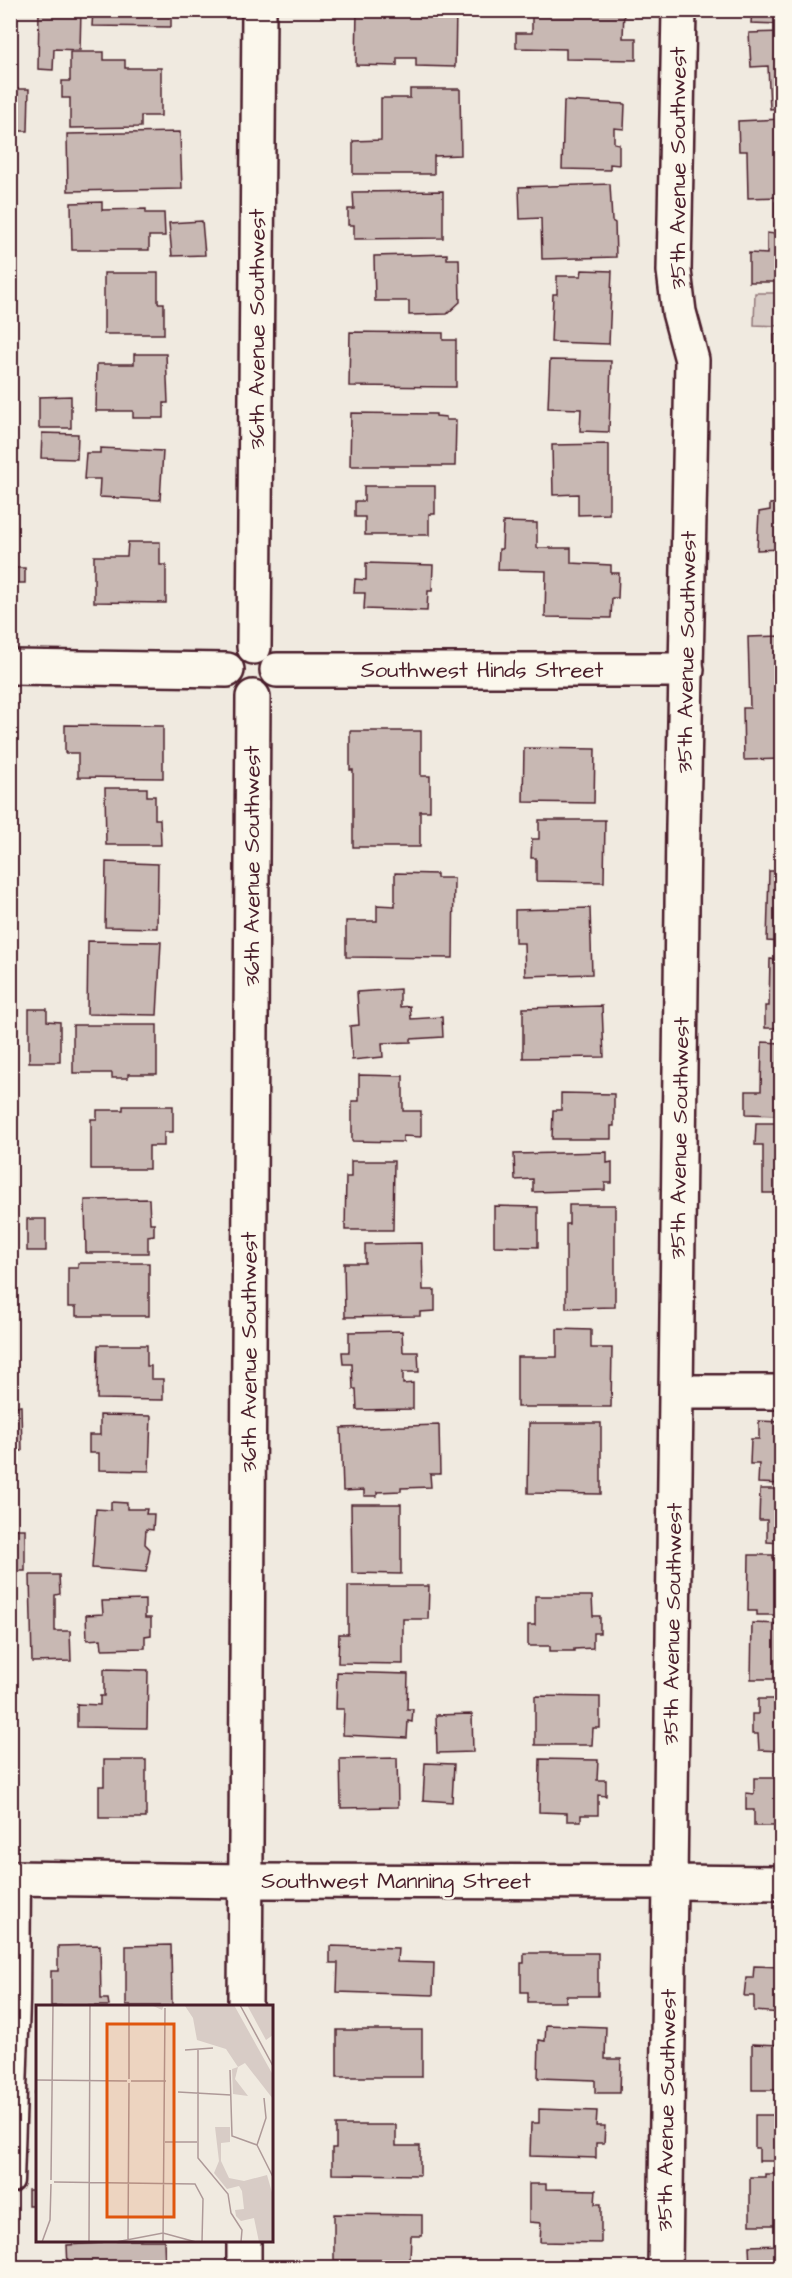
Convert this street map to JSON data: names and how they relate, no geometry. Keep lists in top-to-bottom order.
{
  "streets": {
    "street": [
      "35th Avenue Southwest",
      "36th Avenue Southwest",
      "Southwest Hinds Street",
      "Southwest Manning Street"
    ]
  },
  "crossings": [
    ["35th Avenue Southwest", "Southwest Hinds Street"],
    ["35th Avenue Southwest", "Southwest Manning Street"],
    ["36th Avenue Southwest", "Southwest Hinds Street"],
    ["36th Avenue Southwest", "Southwest Manning Street"]
  ]
}
